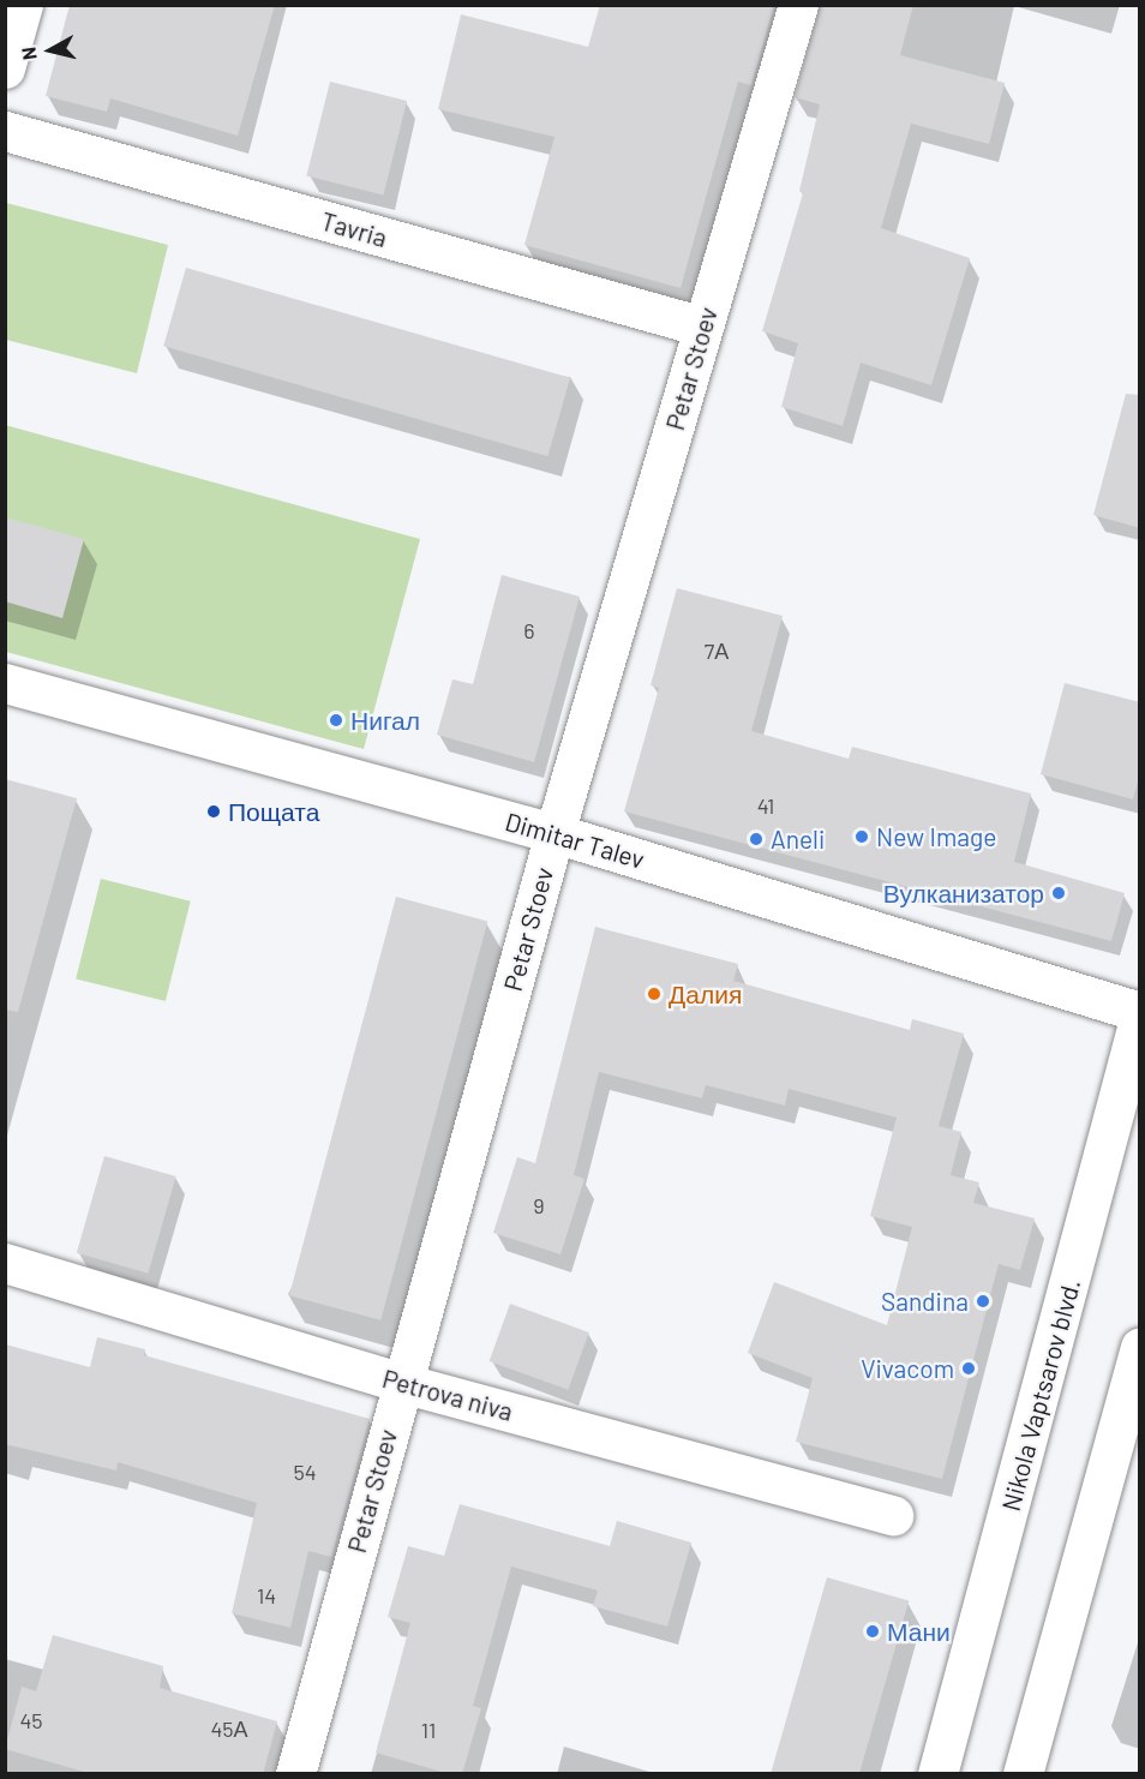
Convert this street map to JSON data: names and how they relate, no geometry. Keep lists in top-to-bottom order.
{
  "streets": {
    "street": [
      "Tavria",
      "Petar Stoev",
      "Dimitar Talev",
      "Petrova niva",
      "Nikola Vaptsarov blvd."
    ]
  },
  "crossings": [
    ["Tavria", "Petar Stoev"],
    ["Petar Stoev", "Dimitar Talev"],
    ["Petar Stoev", "Petrova niva"],
    ["Dimitar Talev", "Nikola Vaptsarov blvd."]
  ],
  "places": [
    "Нигал",
    "Пощата",
    "New Image",
    "Aneli",
    "Вулканизатор",
    "Далия",
    "Sandina",
    "Vivacom",
    "Мани"
  ],
  "house_numbers": [
    "6",
    "7А",
    "41",
    "9",
    "54",
    "14",
    "45",
    "45А",
    "11"
  ],
  "north": "left"
}
